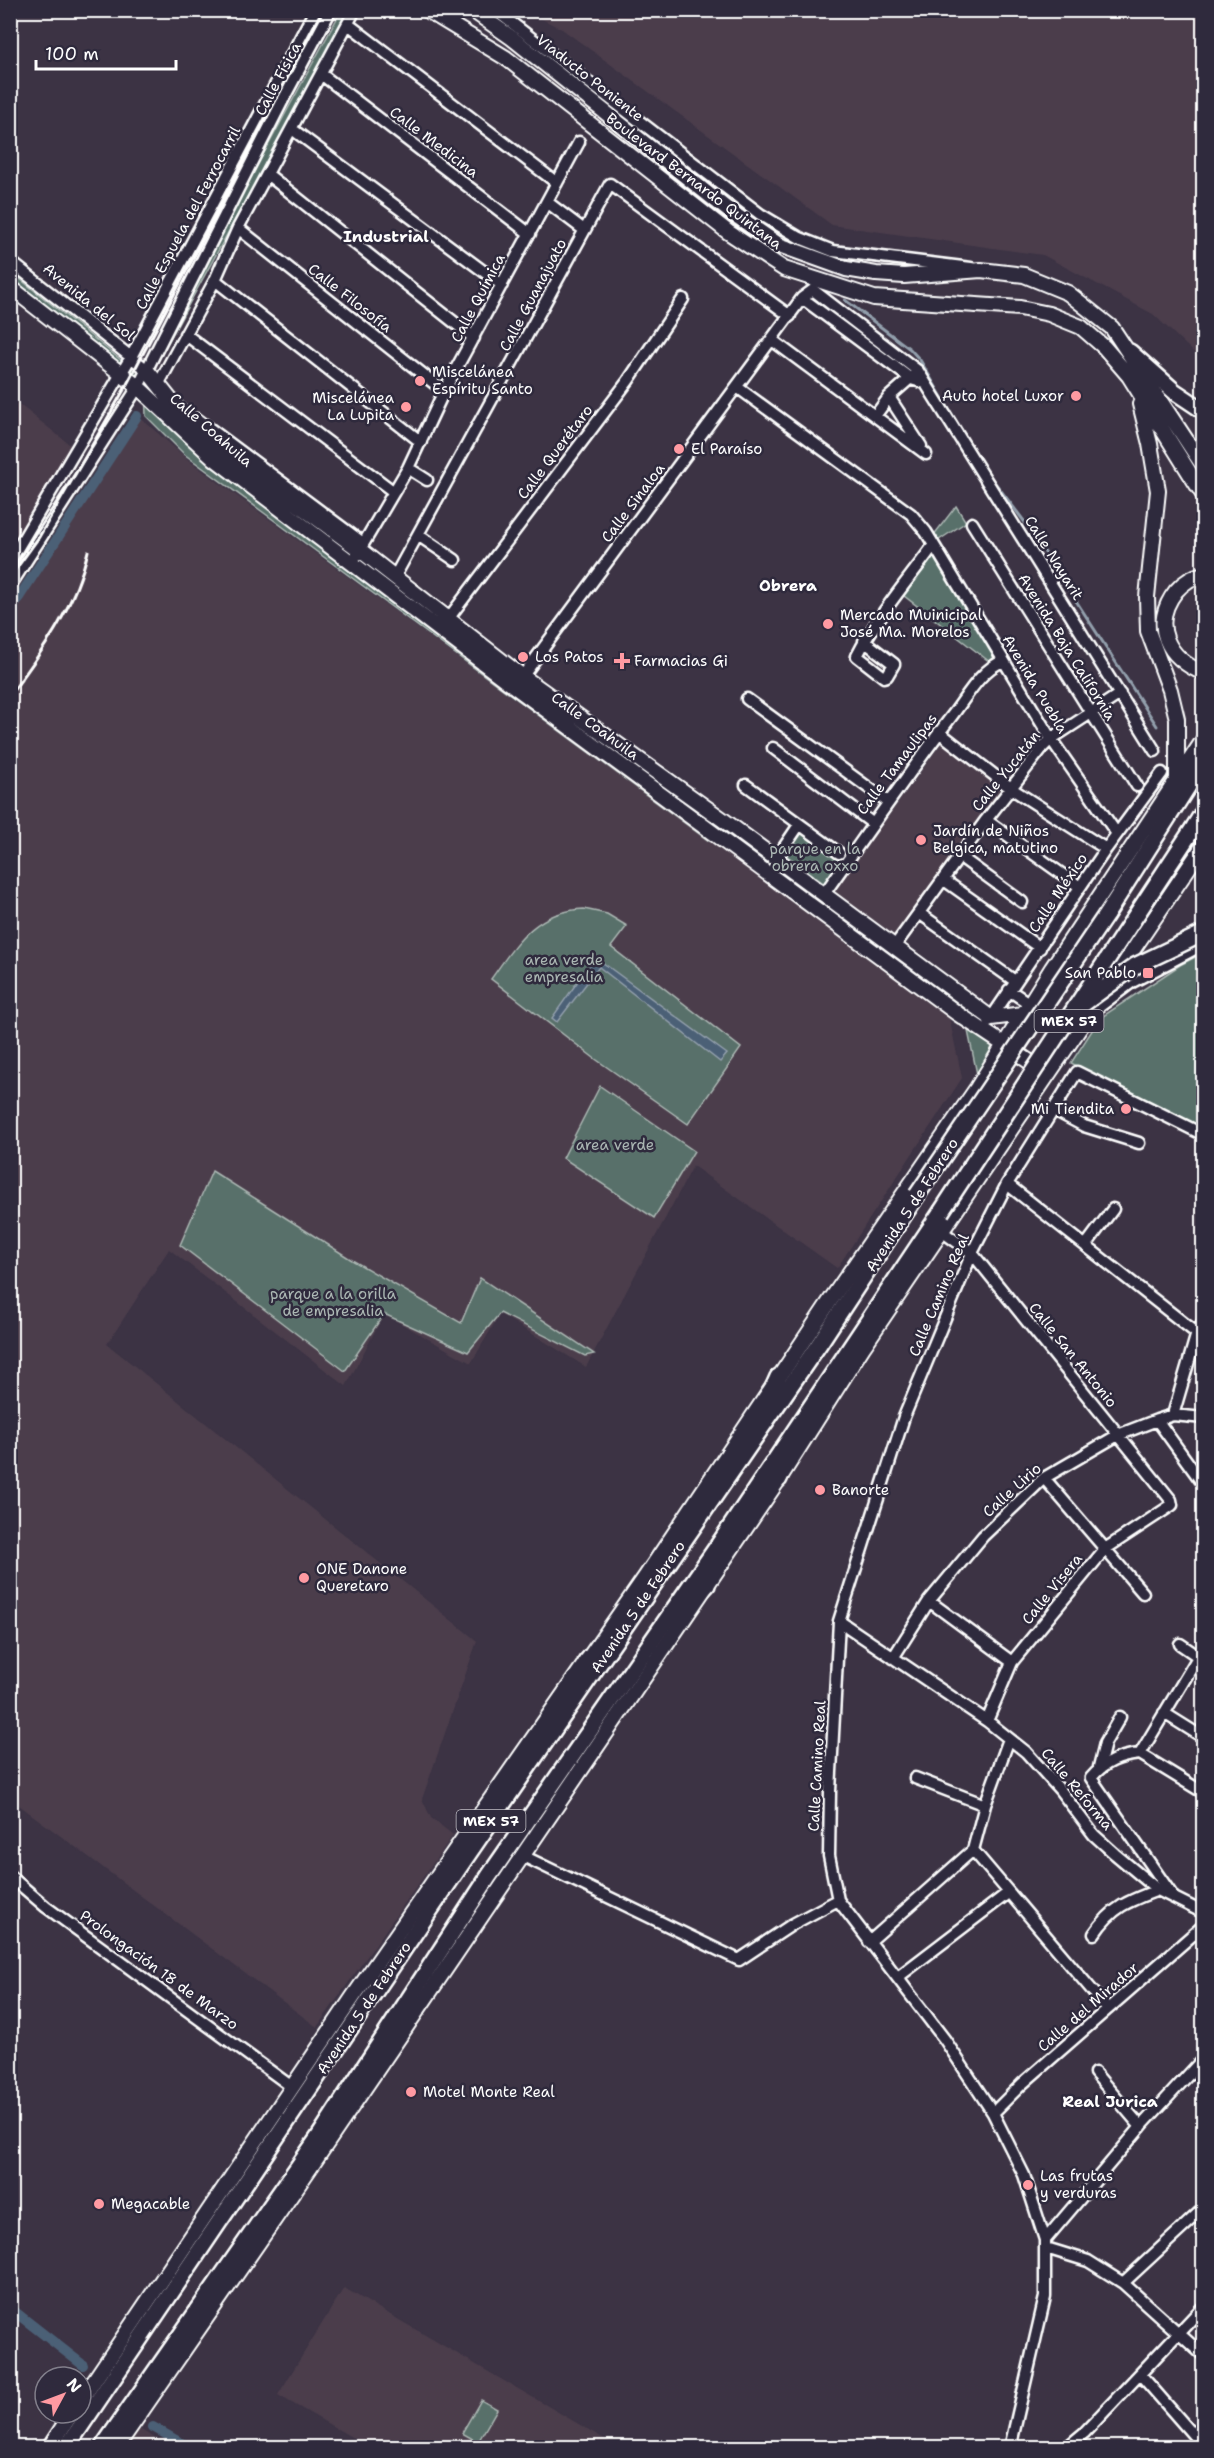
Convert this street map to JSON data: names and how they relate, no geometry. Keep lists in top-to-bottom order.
{
  "streets": {
    "highway": ["MEX 57", "Avenida 5 de Febrero"],
    "main road": ["Viaducto Poniente", "Boulevard Bernardo Quintana", "Calle Coahuila"],
    "street": [
      "Calle Física",
      "Calle Medicina",
      "Calle Espuela del Ferrocarril",
      "Calle Guanajuato",
      "Calle Filosofía",
      "Calle Química",
      "Avenida del Sol",
      "Calle Querétaro",
      "Calle Sinaloa",
      "Calle Nayarit",
      "Avenida Baja California",
      "Avenida Puebla",
      "Calle Tamaulipas",
      "Calle Yucatán",
      "Calle México",
      "Calle Camino Real",
      "Calle San Antonio",
      "Calle Lirio",
      "Calle Visera",
      "Calle Reforma",
      "Prolongación 18 de Marzo",
      "Calle del Mirador"
    ]
  },
  "crossings": [
    ["Viaducto Poniente", "Boulevard Bernardo Quintana"],
    ["Calle Física", "Avenida del Sol"],
    ["Calle Física", "Calle Coahuila"],
    ["Calle Medicina", "Calle Química"],
    ["Calle Espuela del Ferrocarril", "Avenida del Sol"],
    ["Calle Guanajuato", "Calle Coahuila"],
    ["Calle Guanajuato", "Calle Sinaloa"],
    ["Calle Filosofía", "Calle Química"],
    ["Calle Química", "Calle Coahuila"],
    ["Avenida del Sol", "Calle Coahuila"],
    ["Calle Coahuila", "Calle Querétaro"],
    ["Calle Coahuila", "Calle Sinaloa"],
    ["Calle Coahuila", "Calle Tamaulipas"],
    ["Calle Coahuila", "Calle Yucatán"],
    ["Calle Coahuila", "Calle México"],
    ["Calle Coahuila", "Avenida 5 de Febrero"],
    ["Calle Sinaloa", "Calle Nayarit"],
    ["Calle Sinaloa", "Avenida Puebla"],
    ["Calle Nayarit", "Calle Yucatán"],
    ["Avenida Baja California", "Calle Yucatán"],
    ["Avenida Puebla", "Calle Tamaulipas"],
    ["Avenida Puebla", "Calle Yucatán"],
    ["Avenida Puebla", "Calle México"],
    ["Avenida 5 de Febrero", "Calle San Antonio"],
    ["Avenida 5 de Febrero", "Prolongación 18 de Marzo"],
    ["Calle Camino Real", "Calle San Antonio"],
    ["Calle Camino Real", "Calle Reforma"],
    ["Calle Camino Real", "Calle del Mirador"],
    ["Calle San Antonio", "Calle Lirio"],
    ["Calle San Antonio", "Calle Visera"],
    ["Calle Lirio", "Calle Reforma"],
    ["Calle Visera", "Calle Reforma"]
  ],
  "districts": ["Industrial", "Obrera", "Real Jurica"],
  "parks": [
    "parque en la obrera oxxo",
    "area verde empresalia",
    "area verde",
    "parque a la orilla de empresalia"
  ],
  "places": {
    "other": [
      "Miscelánea Espíritu Santo",
      "Auto hotel Luxor",
      "Miscelánea La Lupita",
      "El Paraíso",
      "Mercado Muinicipal José Ma. Morelos",
      "Los Patos",
      "Jardín de Niños Belgica, matutino",
      "Mi Tiendita",
      "Banorte",
      "ONE Danone Queretaro",
      "Motel Monte Real",
      "Las frutas y verduras",
      "Megacable"
    ],
    "health": ["Farmacias Gi"],
    "transit": ["San Pablo"]
  },
  "scale_bar": "100 m",
  "north": "top right"
}
